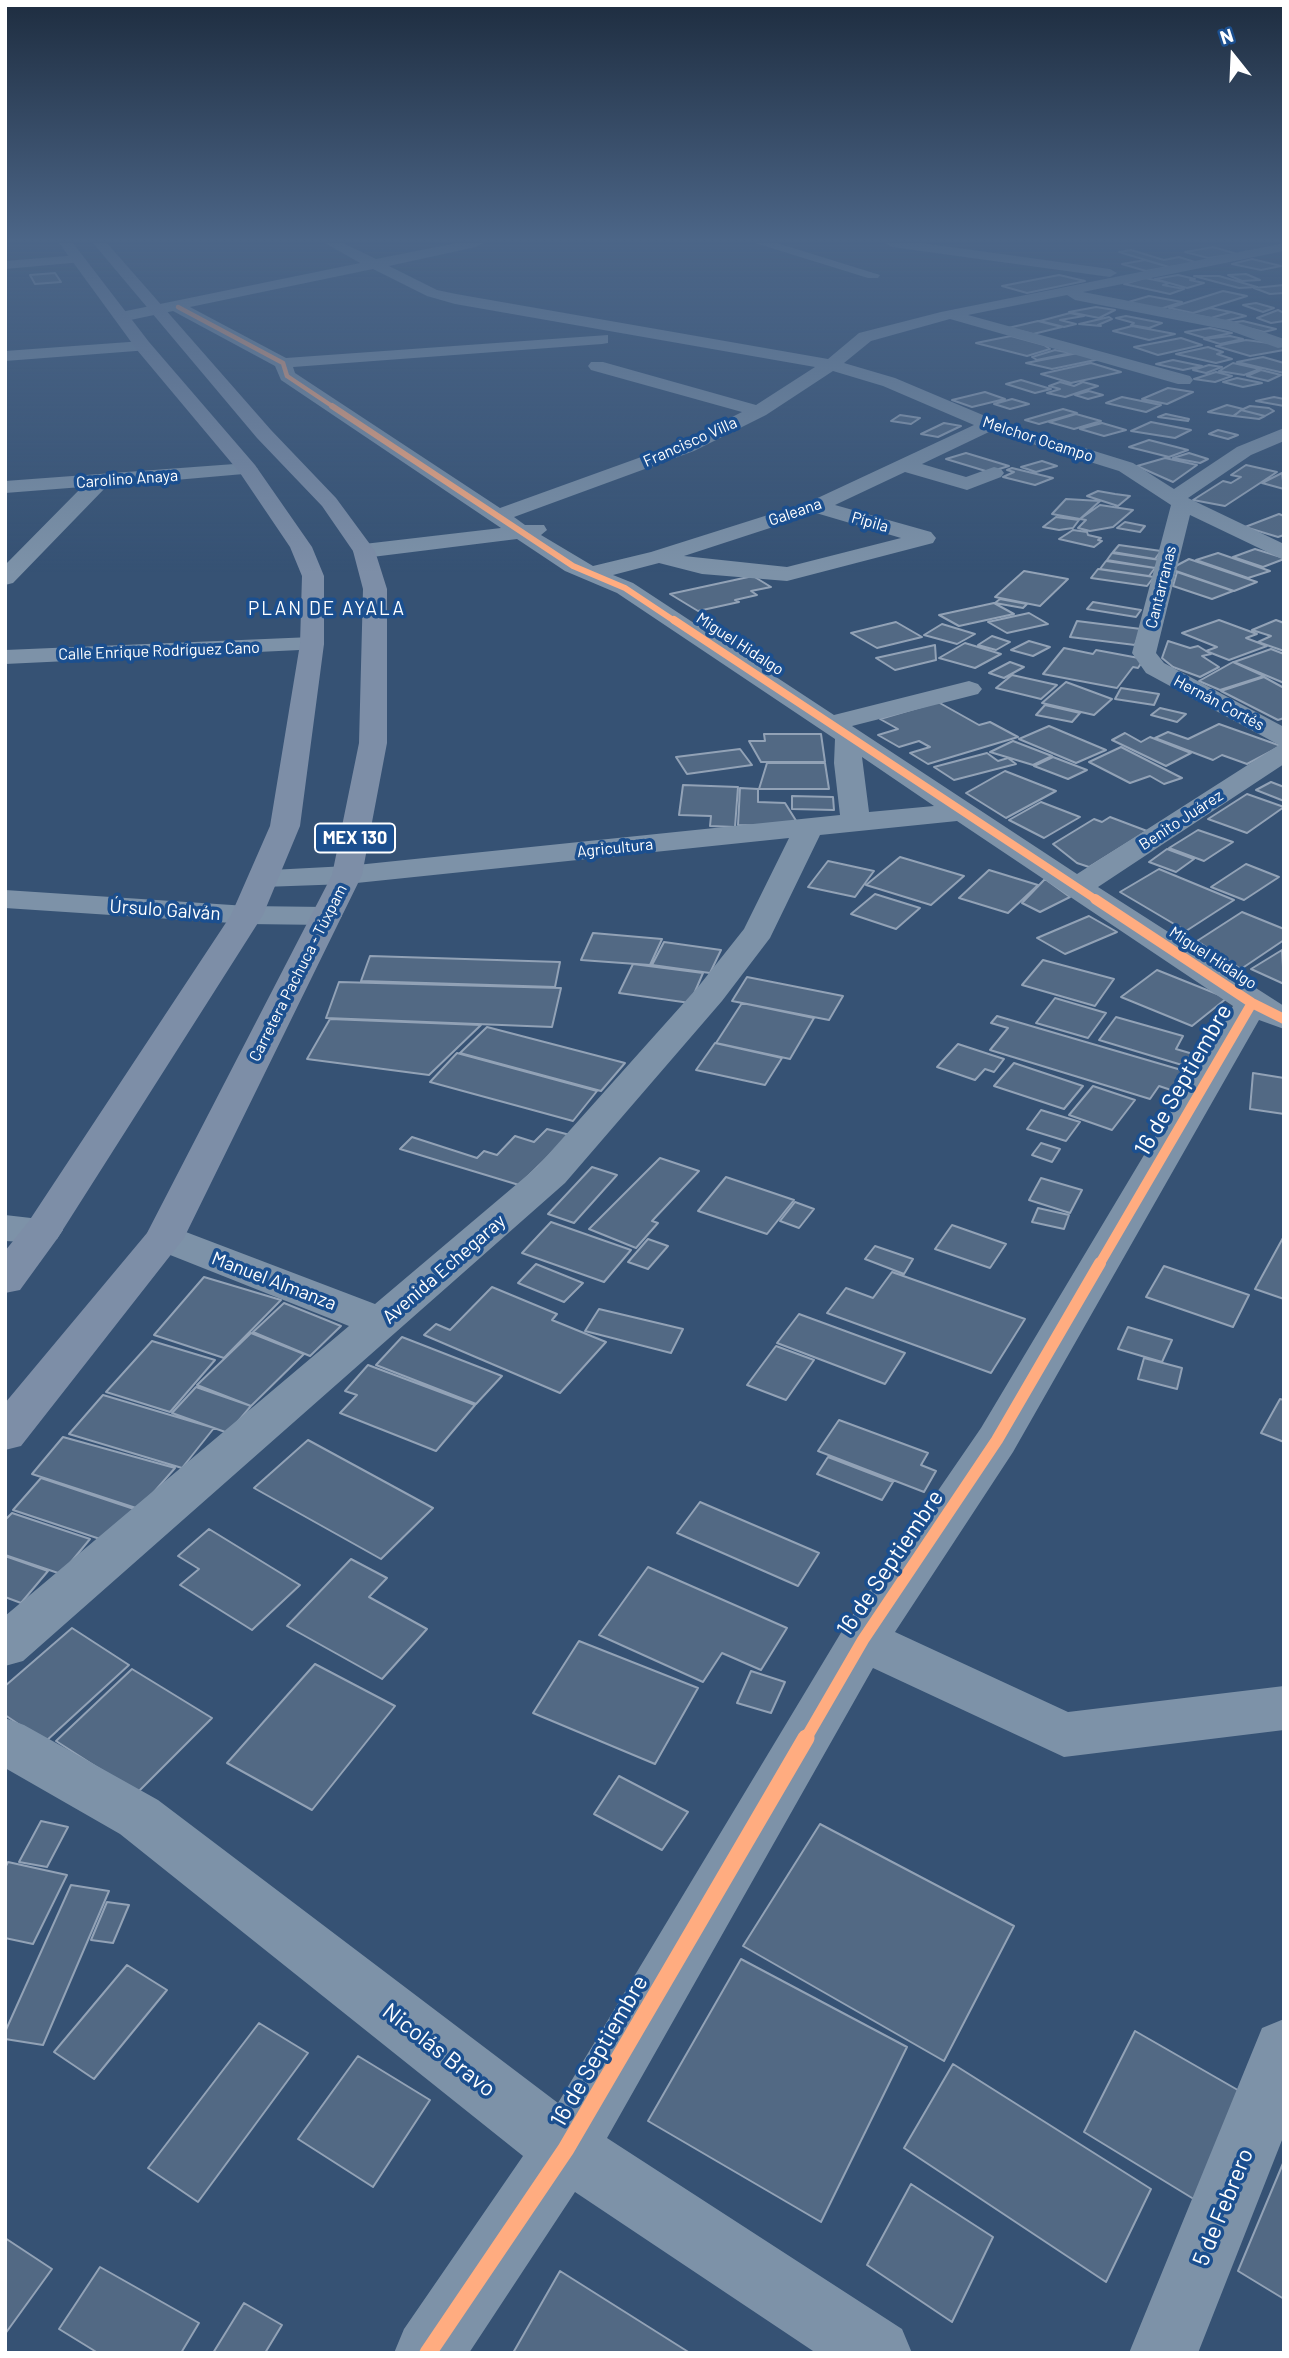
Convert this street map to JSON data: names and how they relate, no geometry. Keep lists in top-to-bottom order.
{
  "streets": {
    "main road": ["MEX 130", "Carretera Pachuca - Túxpam"],
    "street": [
      "Melchor Ocampo",
      "Francisco Villa",
      "Carolino Anaya",
      "Galeana",
      "Pípila",
      "Cantarranas",
      "Miguel Hidalgo",
      "Calle Enrique Rodríguez Cano",
      "Hernán Cortés",
      "Benito Juárez",
      "Agricultura",
      "Úrsulo Galván",
      "16 de Septiembre",
      "Avenida Echegaray",
      "Manuel Almanza",
      "Nicolás Bravo",
      "5 de Febrero"
    ]
  },
  "crossings": [
    ["Melchor Ocampo", "Francisco Villa"],
    ["Melchor Ocampo", "Galeana"],
    ["Melchor Ocampo", "Cantarranas"],
    ["Francisco Villa", "Miguel Hidalgo"],
    ["Galeana", "Pípila"],
    ["Galeana", "Miguel Hidalgo"],
    ["Cantarranas", "Hernán Cortés"],
    ["Miguel Hidalgo", "Benito Juárez"],
    ["Miguel Hidalgo", "Agricultura"],
    ["Miguel Hidalgo", "16 de Septiembre"],
    ["Agricultura", "Carretera Pachuca - Túxpam"],
    ["Agricultura", "Avenida Echegaray"],
    ["Úrsulo Galván", "Carretera Pachuca - Túxpam"],
    ["Carretera Pachuca - Túxpam", "Manuel Almanza"],
    ["16 de Septiembre", "Nicolás Bravo"],
    ["Avenida Echegaray", "Manuel Almanza"]
  ],
  "districts": ["PLAN DE AYALA"],
  "north": "top"
}
